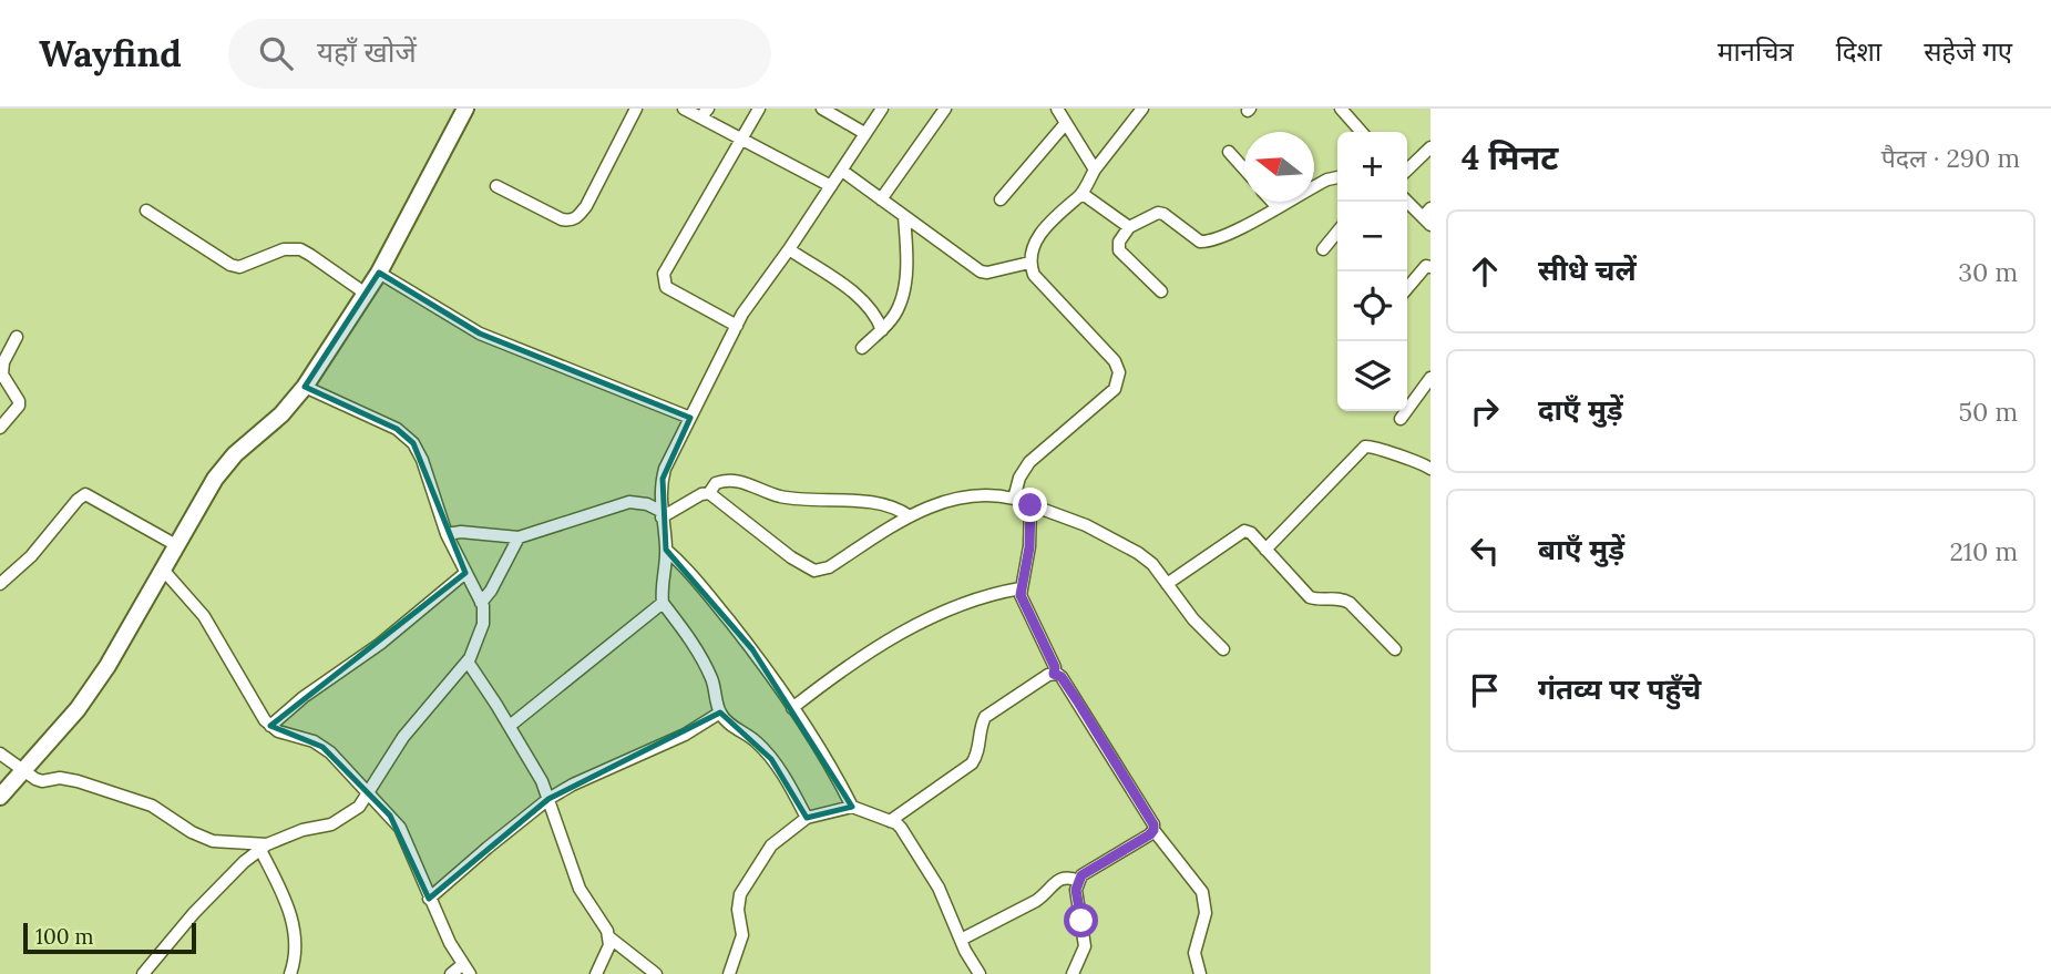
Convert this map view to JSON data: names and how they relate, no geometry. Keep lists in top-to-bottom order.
{
  "scale_bar": "100 m",
  "north": "left",
  "page": {
    "header": "Wayfind",
    "search": "यहाँ खोजें",
    "nav": ["मानचित्र", "दिशा", "सहेजे गए"],
    "heading": ["4 मिनट", "पैदल · 290 m"],
    "map_buttons": ["+", "−"],
    "list": [
      ["सीधे चलें", "30 m"],
      ["दाएँ मुड़ें", "50 m"],
      ["बाएँ मुड़ें", "210 m"],
      "गंतव्य पर पहुँचे"
    ],
    "scale": "100 m"
  }
}
